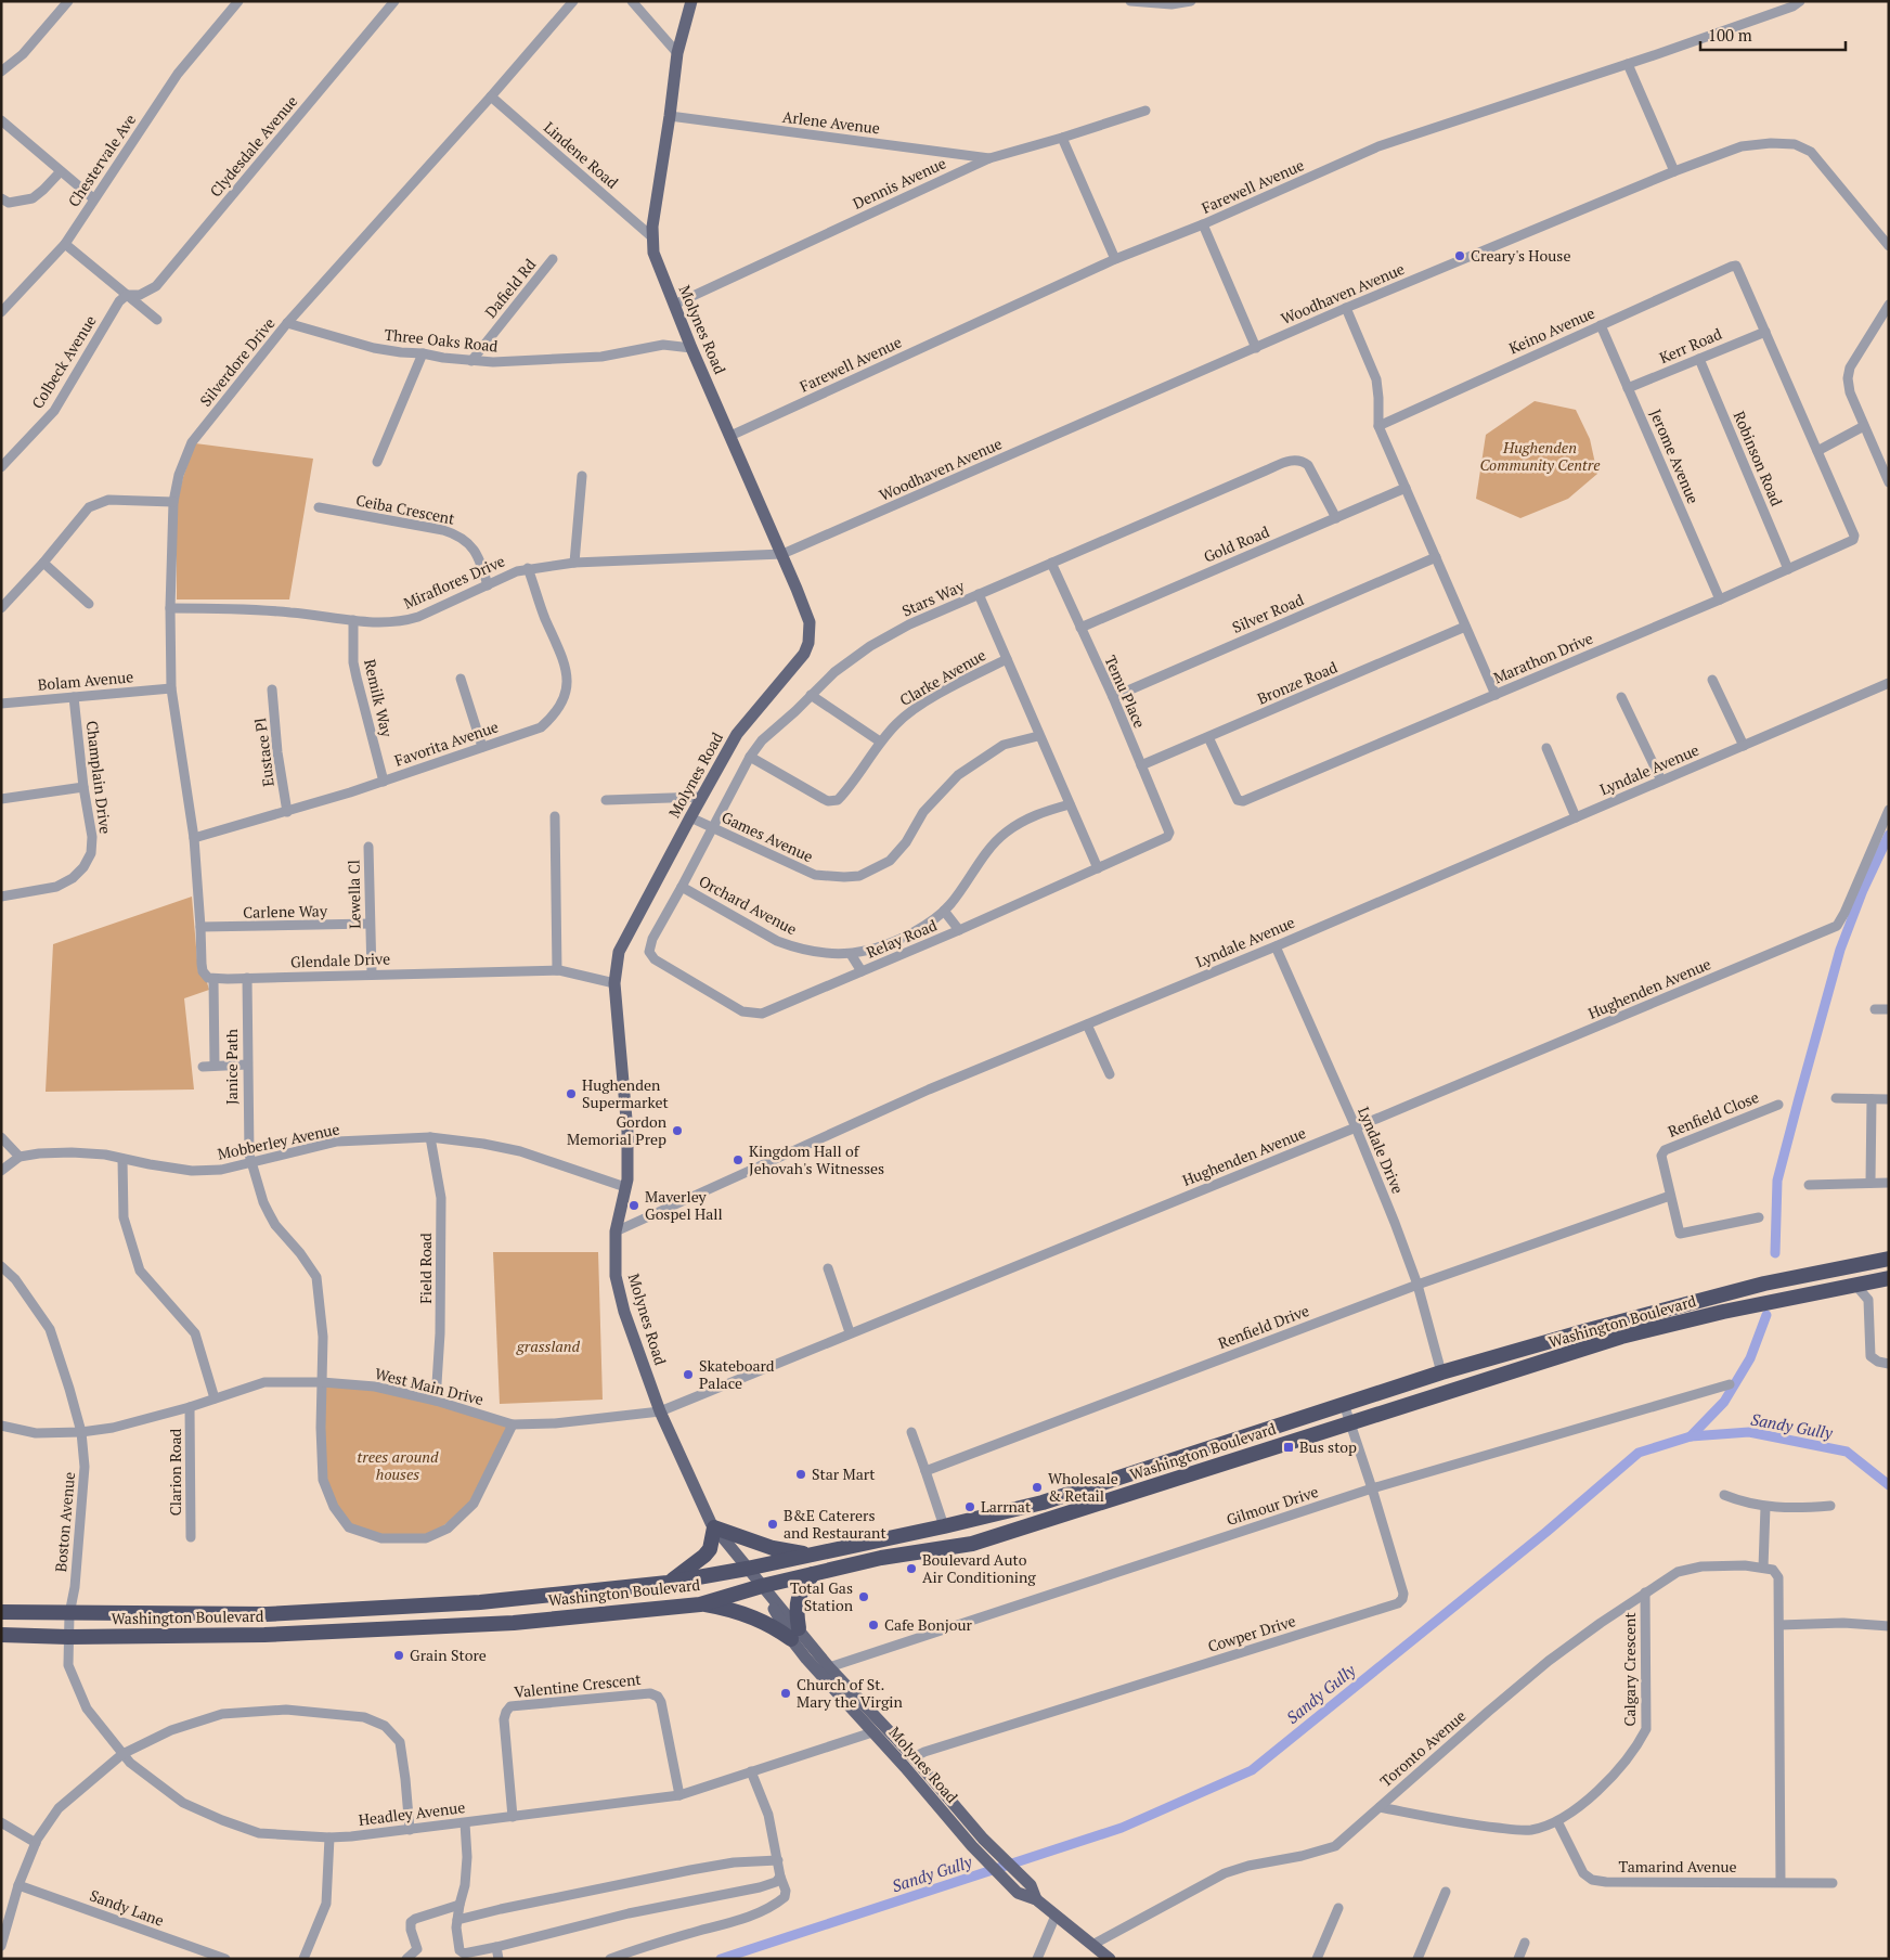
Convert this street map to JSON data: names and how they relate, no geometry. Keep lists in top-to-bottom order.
{
  "streets": {
    "highway": ["Washington Boulevard"],
    "main road": ["Molynes Road"],
    "street": [
      "Arlene Avenue",
      "Clydesdale Avenue",
      "Lindene Road",
      "Chestervale Ave",
      "Dennis Avenue",
      "Farewell Avenue",
      "Dafield Rd",
      "Woodhaven Avenue",
      "Keino Avenue",
      "Three Oaks Road",
      "Kerr Road",
      "Colbeck Avenue",
      "Silverdore Drive",
      "Jerome Avenue",
      "Robinson Road",
      "Ceiba Crescent",
      "Gold Road",
      "Miraflores Drive",
      "Stars Way",
      "Silver Road",
      "Marathon Drive",
      "Clarke Avenue",
      "Bolam Avenue",
      "Bronze Road",
      "Temu Place",
      "Remilk Way",
      "Favorita Avenue",
      "Eustace Pl",
      "Lyndale Avenue",
      "Champlain Drive",
      "Games Avenue",
      "Lewella Cl",
      "Orchard Avenue",
      "Carlene Way",
      "Relay Road",
      "Glendale Drive",
      "Hughenden Avenue",
      "Janice Path",
      "Renfield Close",
      "Mobberley Avenue",
      "Lyndale Drive",
      "Field Road",
      "Renfield Drive",
      "West Main Drive",
      "Clarion Road",
      "Gilmour Drive",
      "Boston Avenue",
      "Cowper Drive",
      "Calgary Crescent",
      "Valentine Crescent",
      "Toronto Avenue",
      "Headley Avenue",
      "Tamarind Avenue",
      "Sandy Lane"
    ]
  },
  "crossings": [
    ["Arlene Avenue", "Dennis Avenue"],
    ["Arlene Avenue", "Molynes Road"],
    ["Clydesdale Avenue", "Colbeck Avenue"],
    ["Lindene Road", "Molynes Road"],
    ["Lindene Road", "Silverdore Drive"],
    ["Dennis Avenue", "Molynes Road"],
    ["Farewell Avenue", "Molynes Road"],
    ["Dafield Rd", "Three Oaks Road"],
    ["Woodhaven Avenue", "Molynes Road"],
    ["Woodhaven Avenue", "Miraflores Drive"],
    ["Molynes Road", "Three Oaks Road"],
    ["Molynes Road", "Miraflores Drive"],
    ["Molynes Road", "Lyndale Avenue"],
    ["Molynes Road", "Games Avenue"],
    ["Molynes Road", "Glendale Drive"],
    ["Molynes Road", "Hughenden Avenue"],
    ["Molynes Road", "Mobberley Avenue"],
    ["Molynes Road", "Washington Boulevard"],
    ["Molynes Road", "West Main Drive"],
    ["Molynes Road", "Gilmour Drive"],
    ["Molynes Road", "Cowper Drive"],
    ["Molynes Road", "Toronto Avenue"],
    ["Molynes Road", "Headley Avenue"],
    ["Keino Avenue", "Kerr Road"],
    ["Keino Avenue", "Jerome Avenue"],
    ["Keino Avenue", "Marathon Drive"],
    ["Three Oaks Road", "Silverdore Drive"],
    ["Kerr Road", "Jerome Avenue"],
    ["Kerr Road", "Robinson Road"],
    ["Silverdore Drive", "Miraflores Drive"],
    ["Silverdore Drive", "Bolam Avenue"],
    ["Silverdore Drive", "Favorita Avenue"],
    ["Jerome Avenue", "Marathon Drive"],
    ["Robinson Road", "Marathon Drive"],
    ["Ceiba Crescent", "Miraflores Drive"],
    ["Gold Road", "Stars Way"],
    ["Gold Road", "Temu Place"],
    ["Miraflores Drive", "Remilk Way"],
    ["Miraflores Drive", "Favorita Avenue"],
    ["Stars Way", "Clarke Avenue"],
    ["Stars Way", "Temu Place"],
    ["Stars Way", "Games Avenue"],
    ["Stars Way", "Orchard Avenue"],
    ["Stars Way", "Relay Road"],
    ["Silver Road", "Temu Place"],
    ["Marathon Drive", "Bronze Road"],
    ["Bolam Avenue", "Champlain Drive"],
    ["Bronze Road", "Temu Place"],
    ["Temu Place", "Relay Road"],
    ["Remilk Way", "Favorita Avenue"],
    ["Favorita Avenue", "Eustace Pl"],
    ["Lyndale Avenue", "Lyndale Drive"],
    ["Lewella Cl", "Carlene Way"],
    ["Lewella Cl", "Glendale Drive"],
    ["Glendale Drive", "Janice Path"],
    ["Hughenden Avenue", "Lyndale Drive"],
    ["Hughenden Avenue", "West Main Drive"],
    ["Janice Path", "Mobberley Avenue"],
    ["Janice Path", "West Main Drive"],
    ["Renfield Close", "Renfield Drive"],
    ["Mobberley Avenue", "Field Road"],
    ["Lyndale Drive", "Washington Boulevard"],
    ["Lyndale Drive", "Renfield Drive"],
    ["Field Road", "West Main Drive"],
    ["Washington Boulevard", "Boston Avenue"],
    ["Washington Boulevard", "Cowper Drive"],
    ["Washington Boulevard", "Headley Avenue"],
    ["West Main Drive", "Clarion Road"],
    ["West Main Drive", "Boston Avenue"],
    ["Gilmour Drive", "Cowper Drive"],
    ["Boston Avenue", "Headley Avenue"],
    ["Calgary Crescent", "Toronto Avenue"],
    ["Calgary Crescent", "Tamarind Avenue"],
    ["Valentine Crescent", "Headley Avenue"]
  ],
  "water": ["Sandy Gully"],
  "parks": ["Hughenden Community Centre", "grassland", "trees around houses"],
  "places": {
    "other": [
      "Creary's House",
      "Hughenden Supermarket",
      "Gordon Memorial Prep",
      "Kingdom Hall of Jehovah's Witnesses",
      "Maverley Gospel Hall",
      "Skateboard Palace",
      "Star Mart",
      "Wholesale & Retail",
      "Larrnat",
      "B&E Caterers and Restaurant",
      "Boulevard Auto Air Conditioning",
      "Total Gas Station",
      "Cafe Bonjour",
      "Grain Store",
      "Church of St. Mary the Virgin"
    ],
    "transit": ["Bus stop"]
  },
  "scale_bar": "100 m"
}
